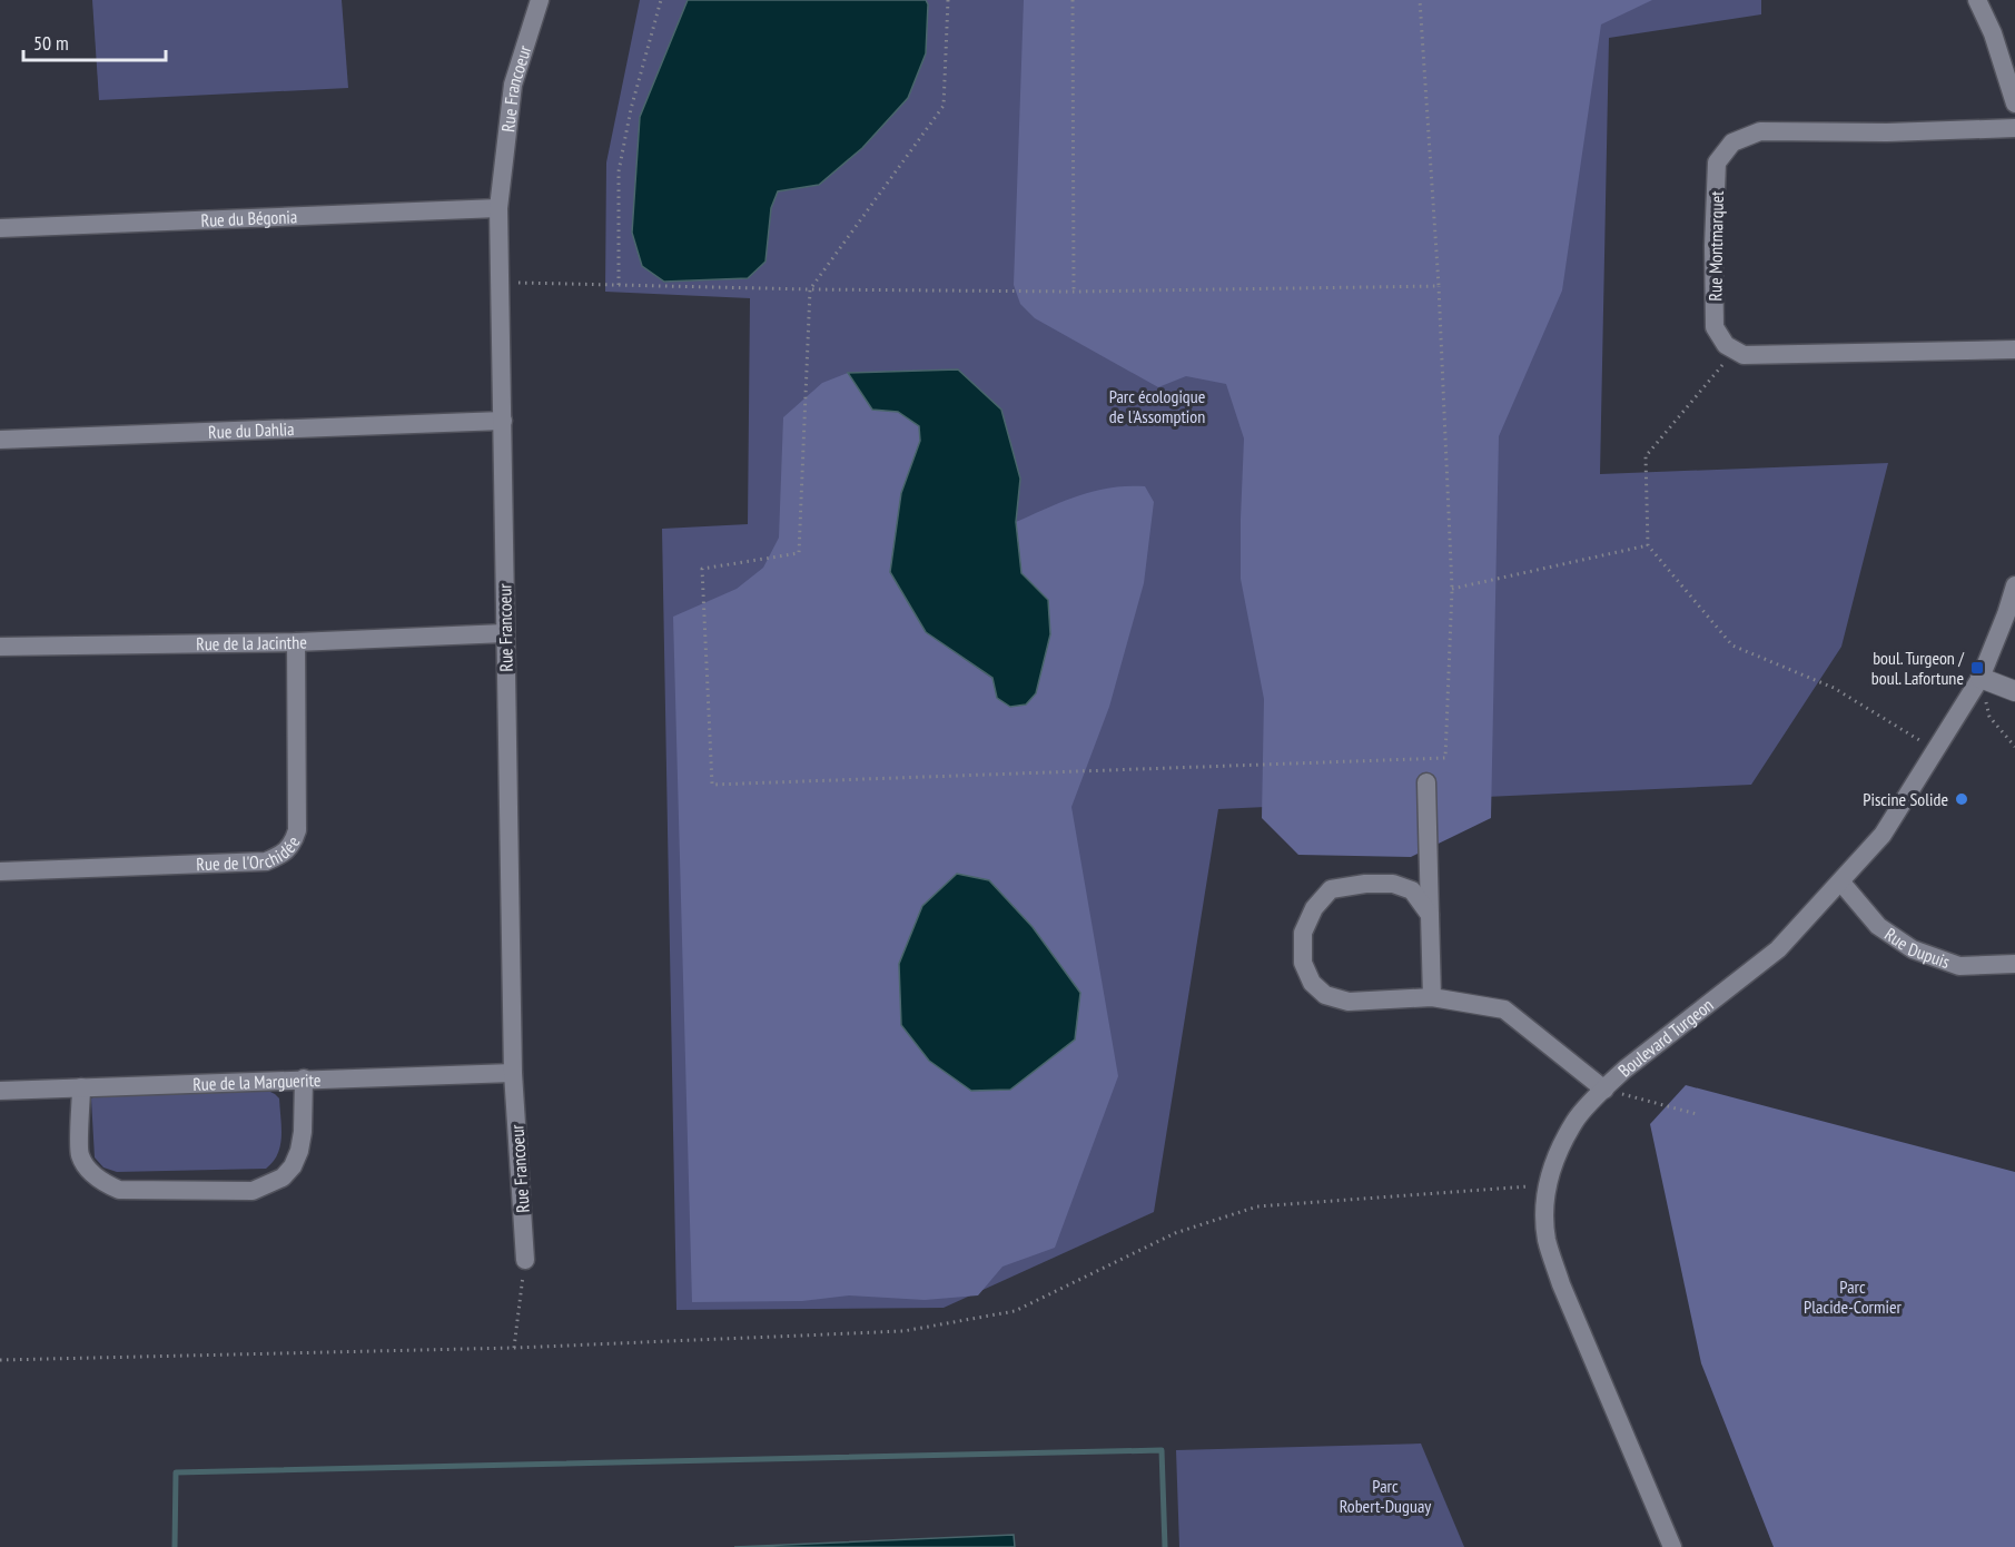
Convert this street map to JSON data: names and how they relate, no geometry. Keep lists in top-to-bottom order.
{
  "streets": {
    "street": [
      "Rue Francoeur",
      "Rue du Bégonia",
      "Rue Montmarquet",
      "Rue du Dahlia",
      "Rue de la Jacinthe",
      "Rue de l'Orchidée",
      "Rue Dupuis",
      "Boulevard Turgeon",
      "Rue de la Marguerite"
    ]
  },
  "crossings": [
    ["Rue Francoeur", "Rue du Bégonia"],
    ["Rue Francoeur", "Rue du Dahlia"],
    ["Rue Francoeur", "Rue de la Jacinthe"],
    ["Rue Francoeur", "Rue de la Marguerite"],
    ["Rue de la Jacinthe", "Rue de l'Orchidée"],
    ["Rue Dupuis", "Boulevard Turgeon"]
  ],
  "parks": ["Parc écologique de l'Assomption", "Parc Placide-Cormier", "Parc Robert-Duguay"],
  "places": {
    "transit": ["boul. Turgeon / boul. Lafortune"],
    "other": ["Piscine Solide"]
  },
  "scale_bar": "50 m"
}
